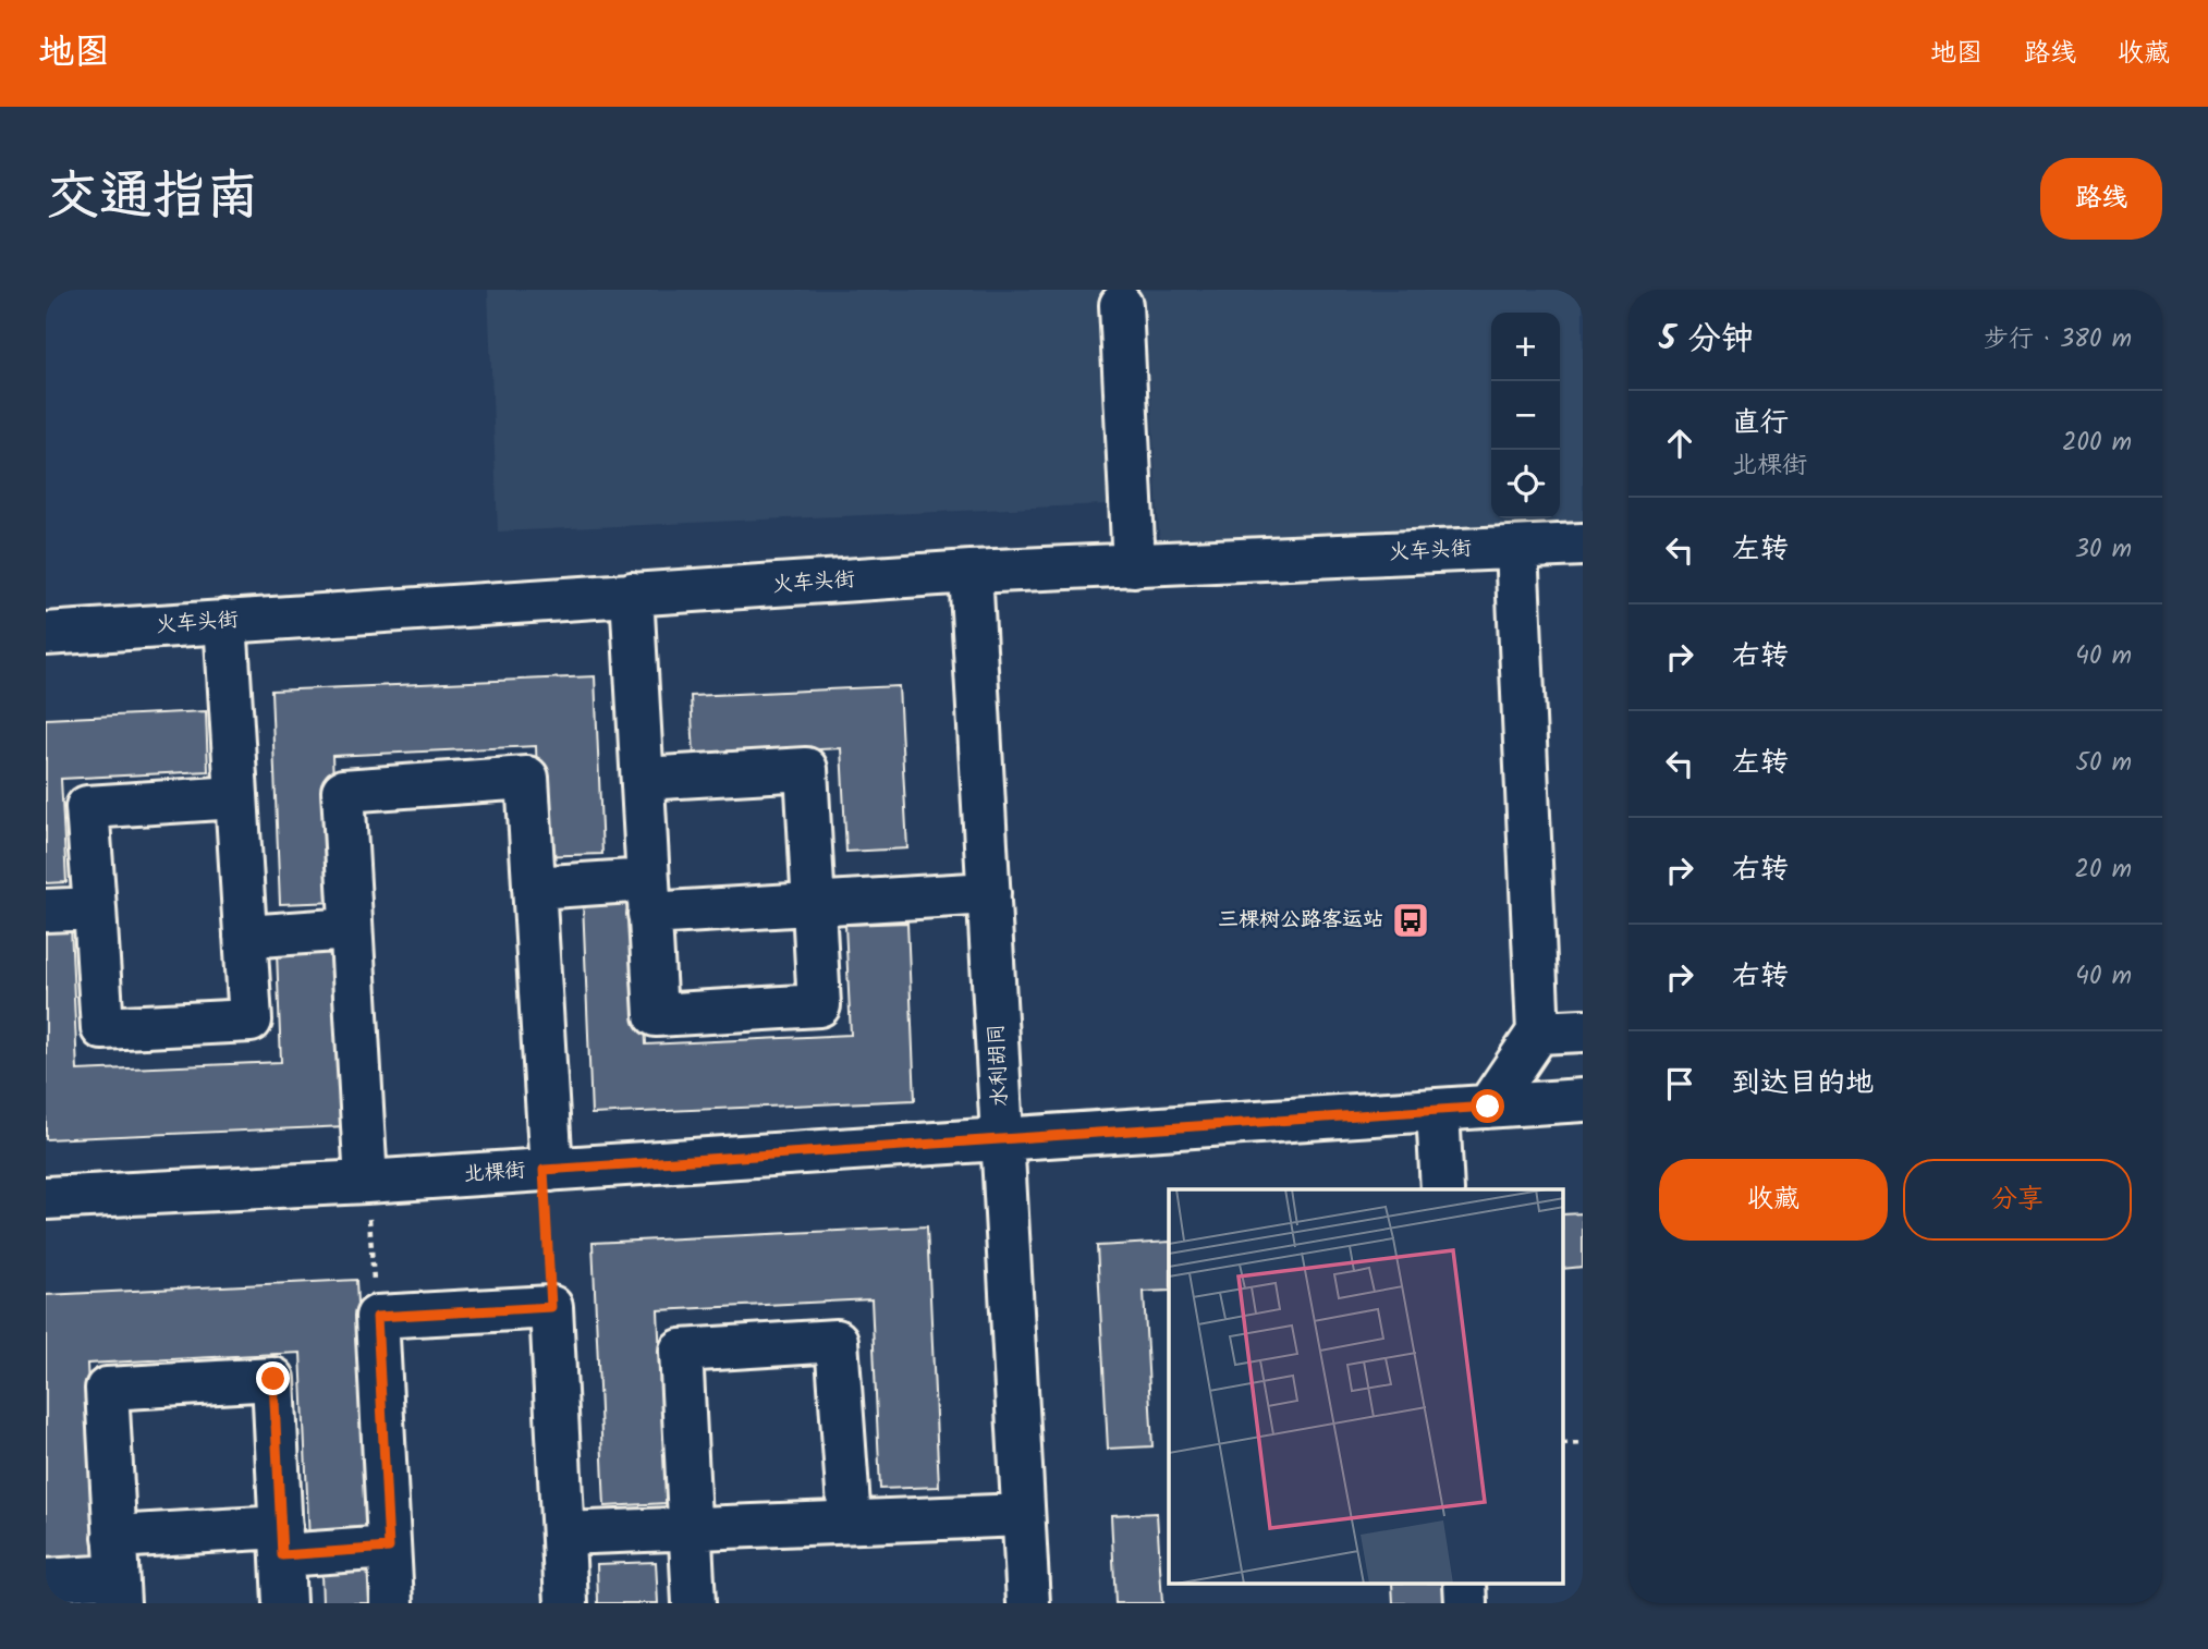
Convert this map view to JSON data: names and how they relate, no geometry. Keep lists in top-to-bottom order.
{
  "streets": {
    "street": ["火车头街", "水利胡同", "北棵街"]
  },
  "crossings": [
    ["火车头街", "水利胡同"],
    ["水利胡同", "北棵街"]
  ],
  "places": {
    "bus stop": ["三棵树公路客运站"]
  },
  "page": {
    "header": "地图",
    "nav": ["地图", "路线", "收藏"],
    "title": "交通指南",
    "buttons": [
      "路线",
      ["收藏", "分享"]
    ],
    "heading": ["5 分钟", "步行 · 380 m"],
    "map_buttons": ["+", "−"],
    "list": [
      ["直行", "北棵街", "200 m"],
      ["左转", "30 m"],
      ["右转", "40 m"],
      ["左转", "50 m"],
      ["右转", "20 m"],
      ["右转", "40 m"],
      "到达目的地"
    ]
  }
}
